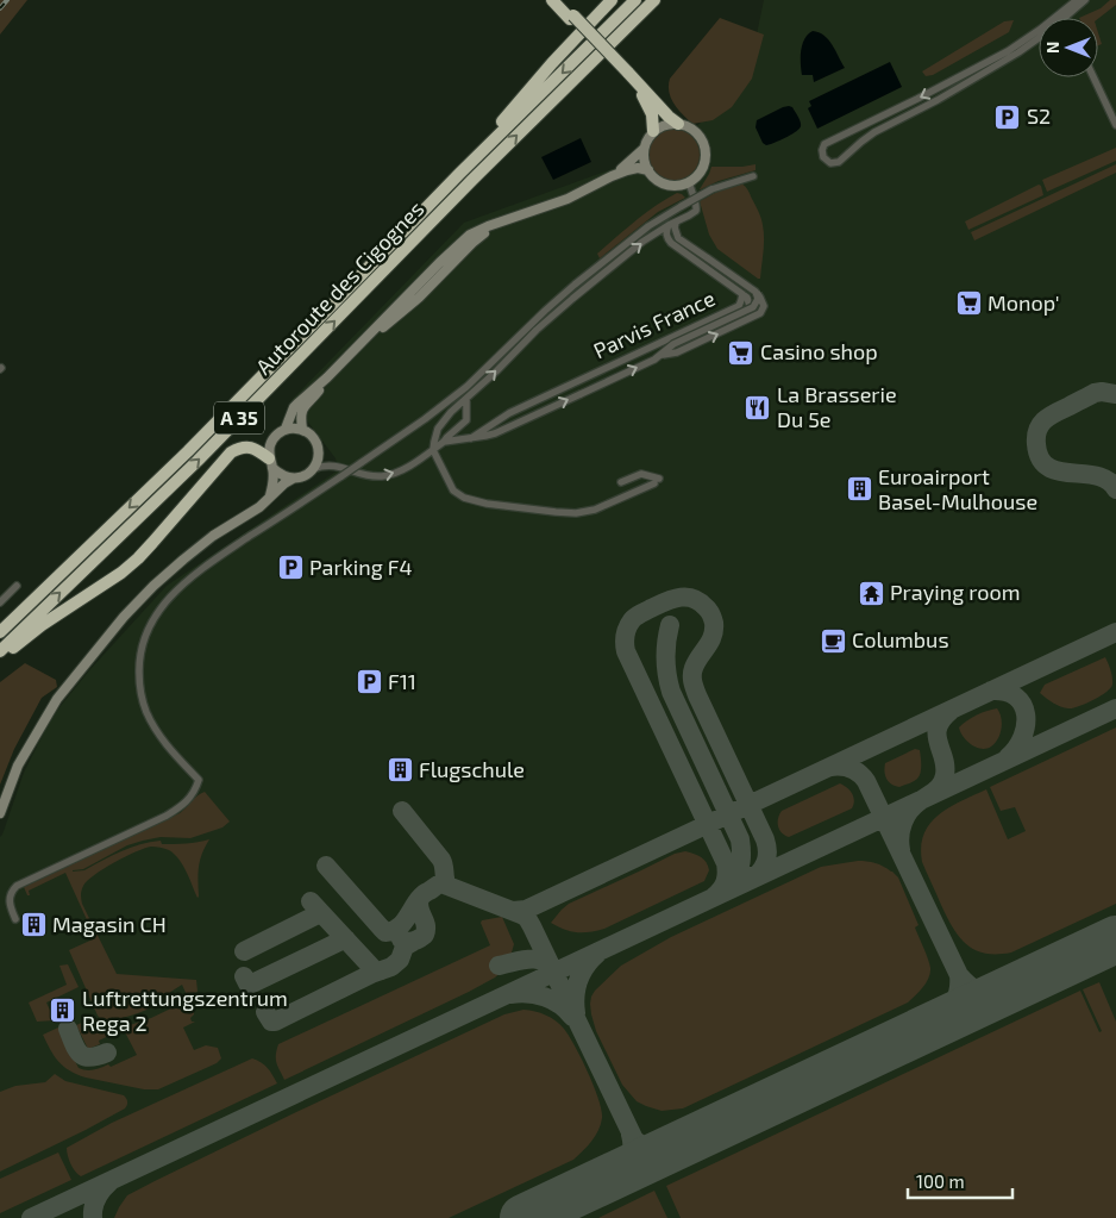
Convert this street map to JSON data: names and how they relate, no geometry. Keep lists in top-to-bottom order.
{
  "streets": {
    "highway": ["Autoroute des Cigognes", "A 35"],
    "street": ["Parvis France"]
  },
  "places": {
    "parking": ["S2", "Parking F4", "F11"],
    "supermarket": ["Monop'", "Casino shop"],
    "restaurant": ["La Brasserie Du 5e"],
    "building": [
      "Euroairport Basel-Mulhouse",
      "Flugschule",
      "Magasin CH",
      "Luftrettungszentrum Rega 2"
    ],
    "temple": ["Praying room"],
    "cafe": ["Columbus"]
  },
  "scale_bar": "100 m",
  "north": "left"
}
